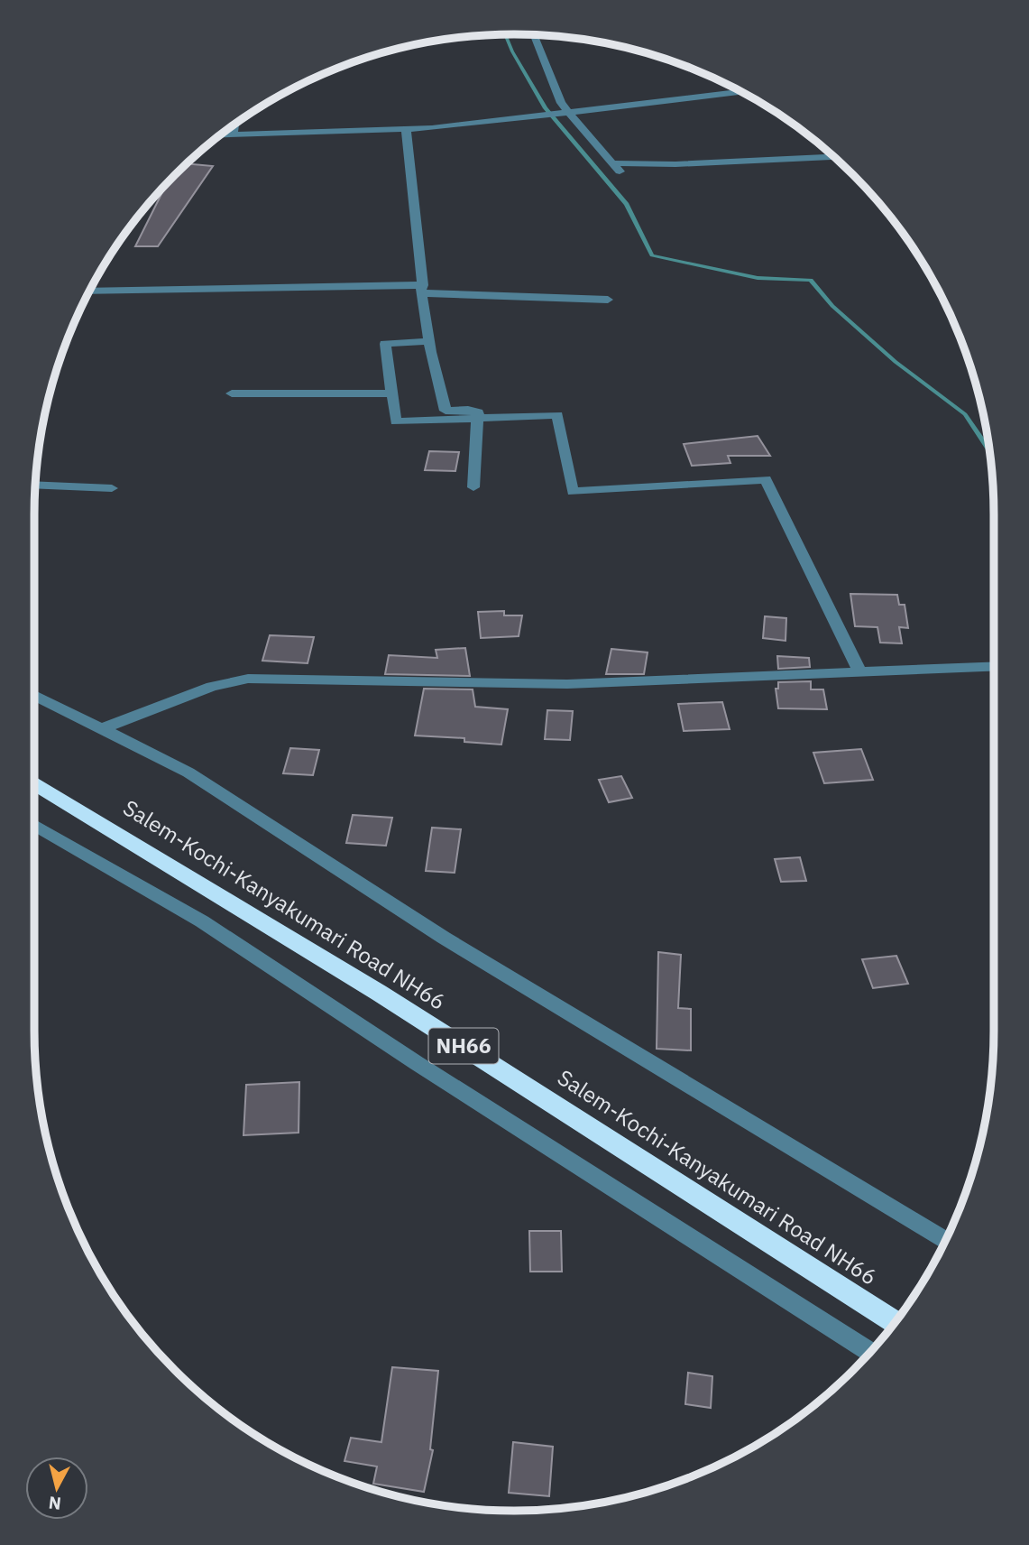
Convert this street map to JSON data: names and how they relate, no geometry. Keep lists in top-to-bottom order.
{
  "streets": {
    "highway": ["Salem-Kochi-Kanyakumari Road NH66", "NH66"]
  },
  "north": "bottom"
}
